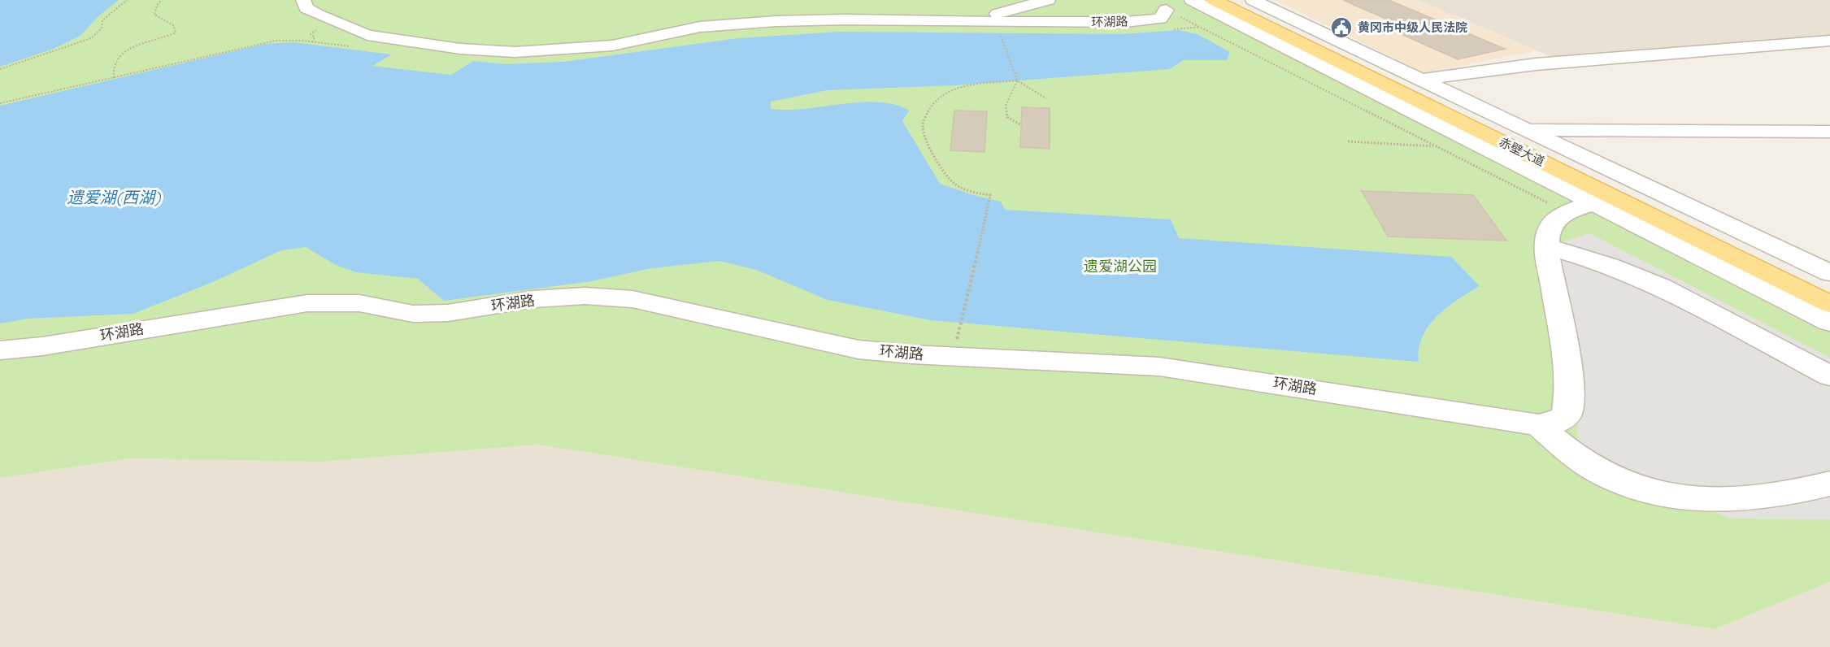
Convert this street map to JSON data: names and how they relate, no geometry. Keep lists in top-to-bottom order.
{
  "streets": {
    "main road": ["赤壁大道"],
    "street": ["环湖路"]
  },
  "water": ["遗爱湖(西湖)"],
  "parks": ["遗爱湖公园"],
  "places": {
    "public building": ["黄冈市中级人民法院"]
  }
}
